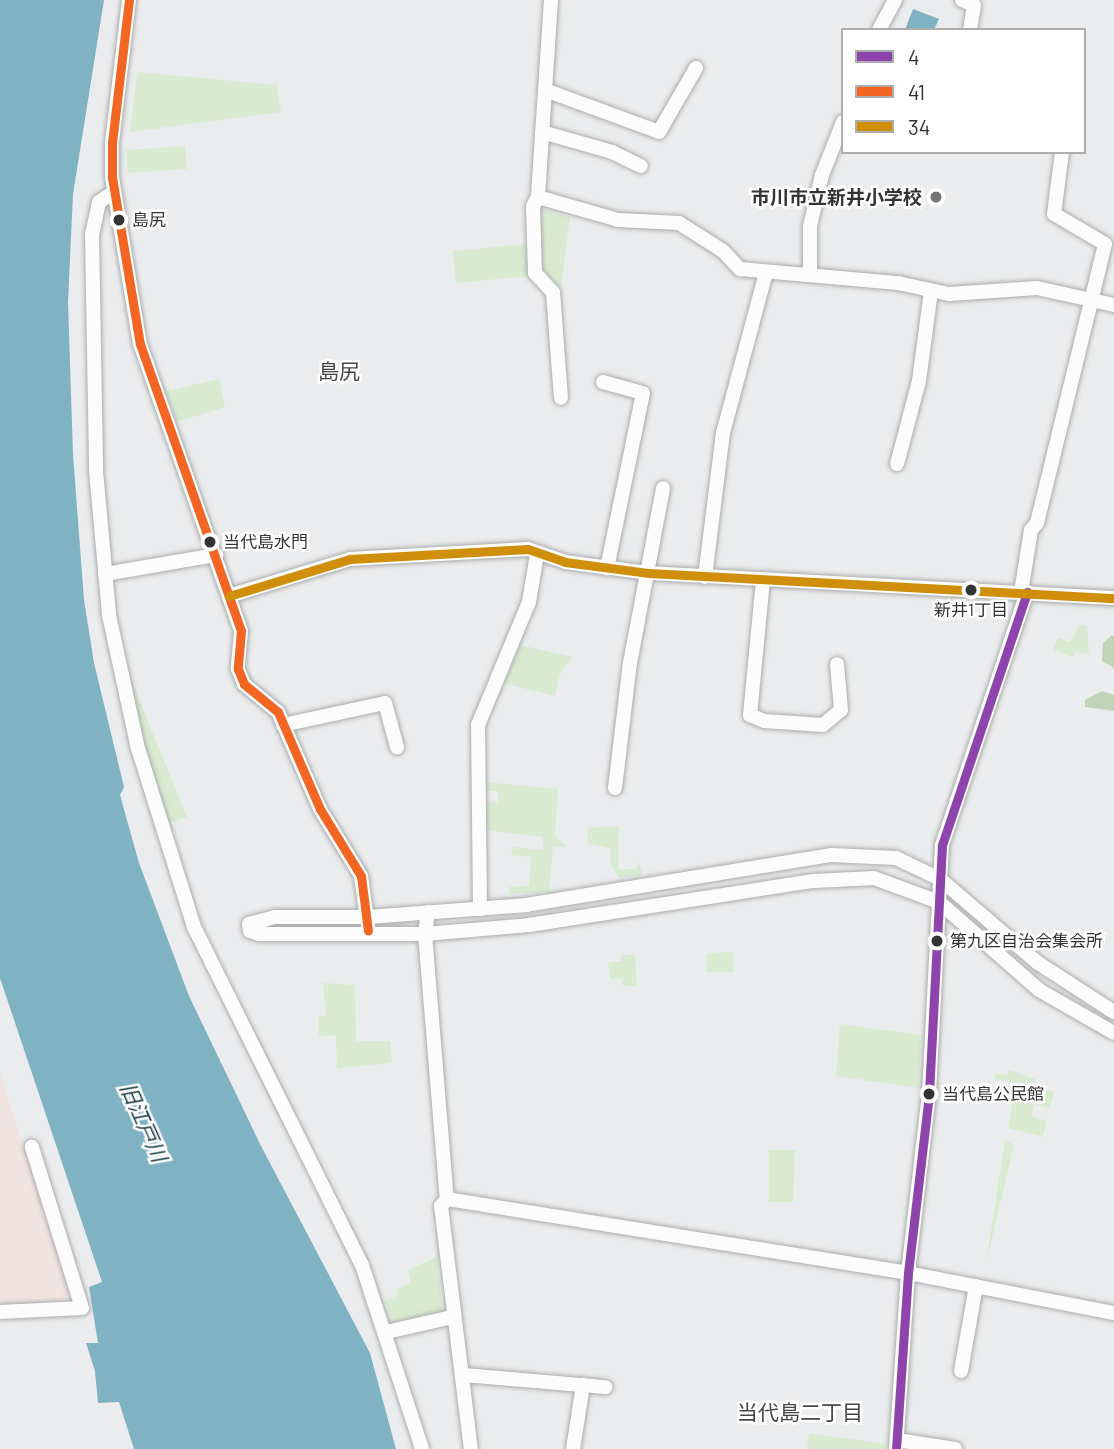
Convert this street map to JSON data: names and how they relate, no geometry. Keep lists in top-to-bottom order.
{
  "districts": ["島尻", "当代島二丁目"],
  "water": ["旧江戸川"],
  "places": [
    "市川市立新井小学校",
    "島尻",
    "当代島水門",
    "新井1丁目",
    "第九区自治会集会所",
    "当代島公民館"
  ],
  "lines": ["transit line 41", "transit line 34", "transit line 4"],
  "legend": ["4", "41", "34"]
}
